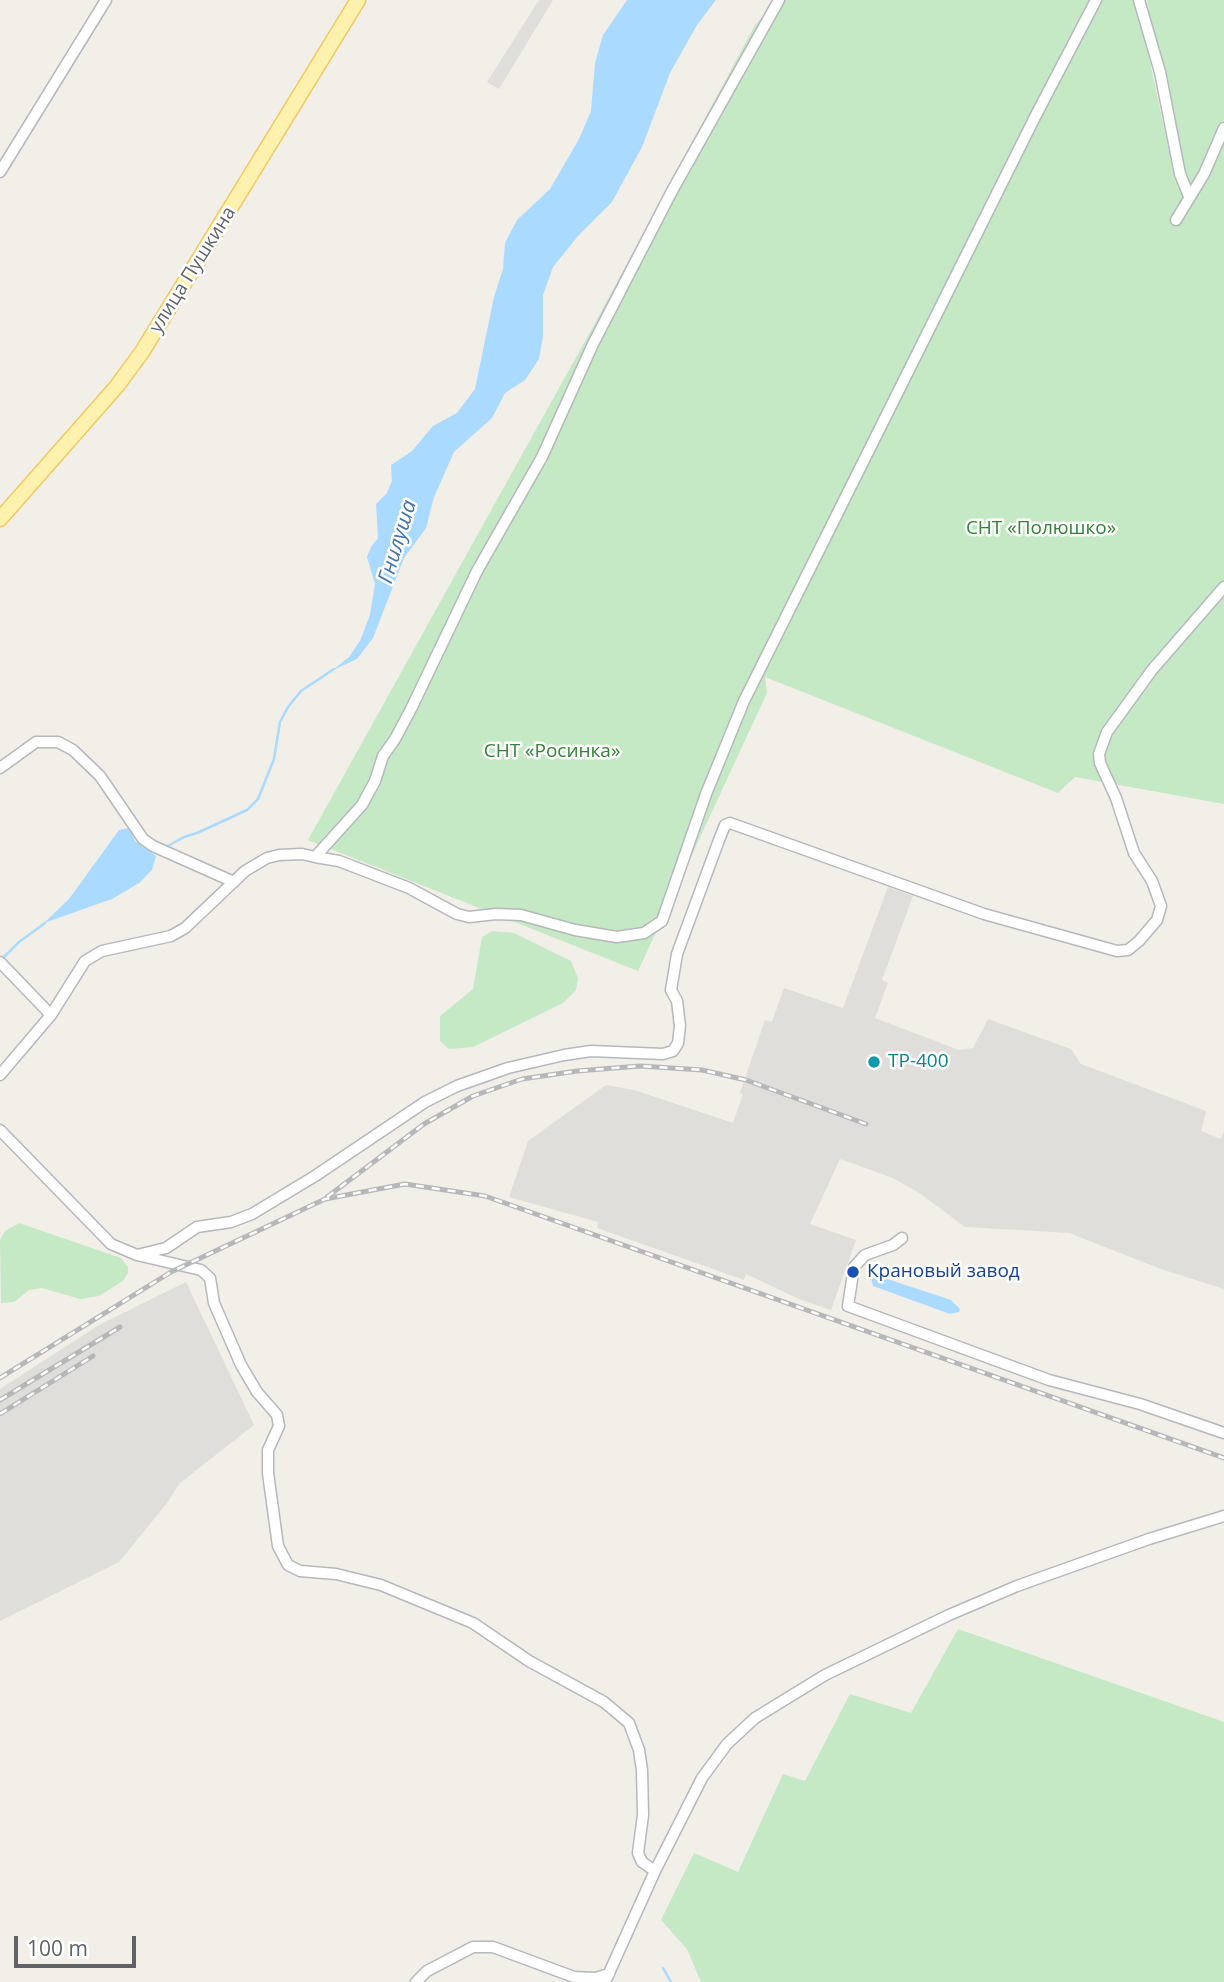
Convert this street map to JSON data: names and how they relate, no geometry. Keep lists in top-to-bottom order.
{
  "streets": {
    "main road": ["улица Пушкина"]
  },
  "water": ["Гнилуша"],
  "parks": ["СНТ «Полюшко»", "СНТ «Росинка»"],
  "places": ["ТР-400", "Крановый завод"],
  "scale_bar": "100 m"
}
